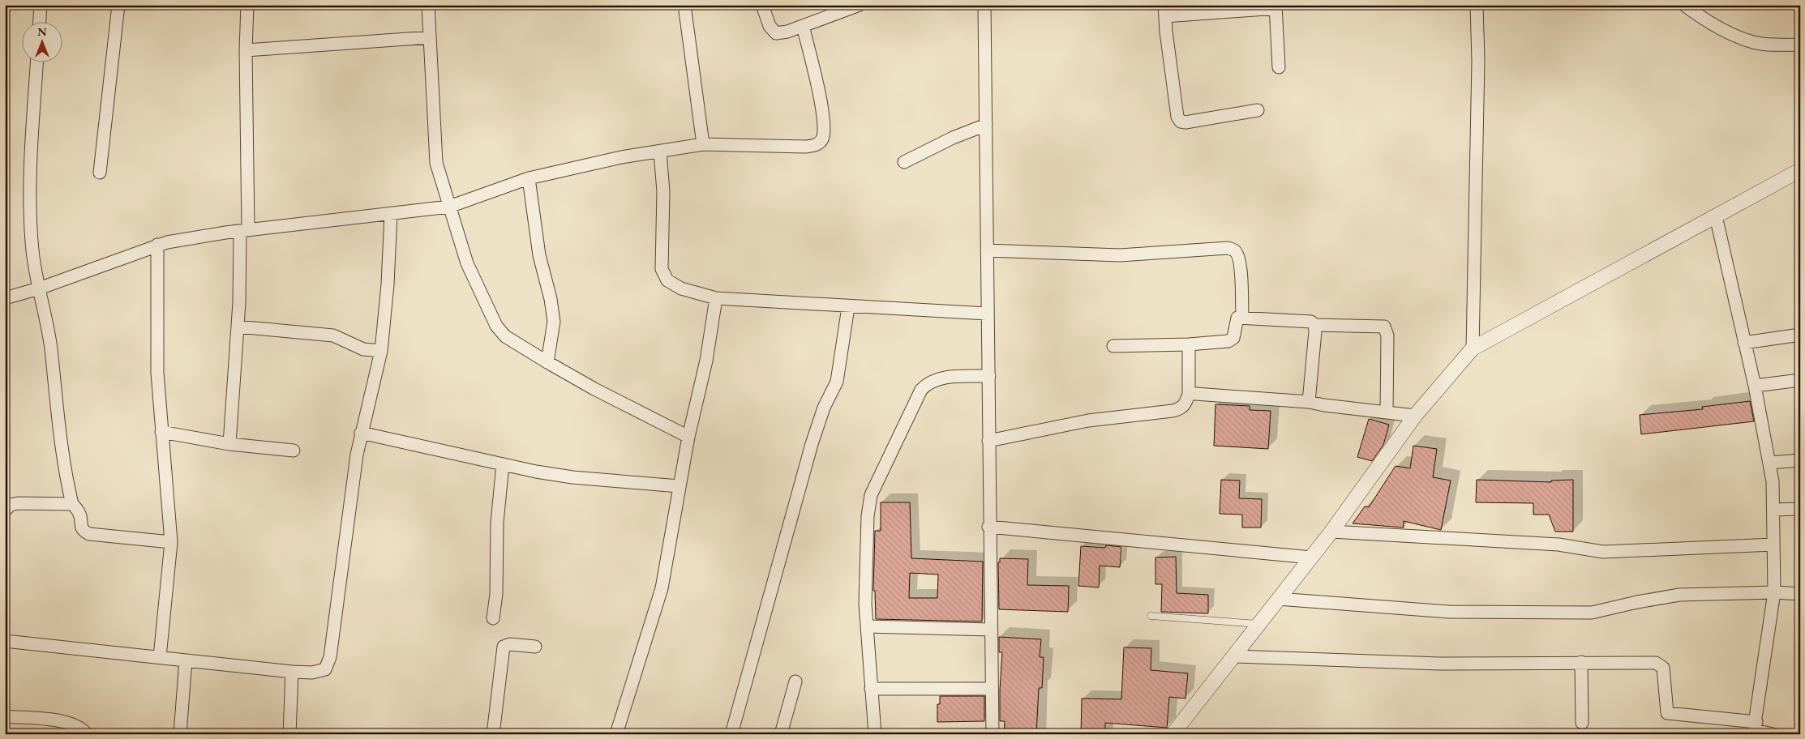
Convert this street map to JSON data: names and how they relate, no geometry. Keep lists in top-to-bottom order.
{
  "north": "top"
}
